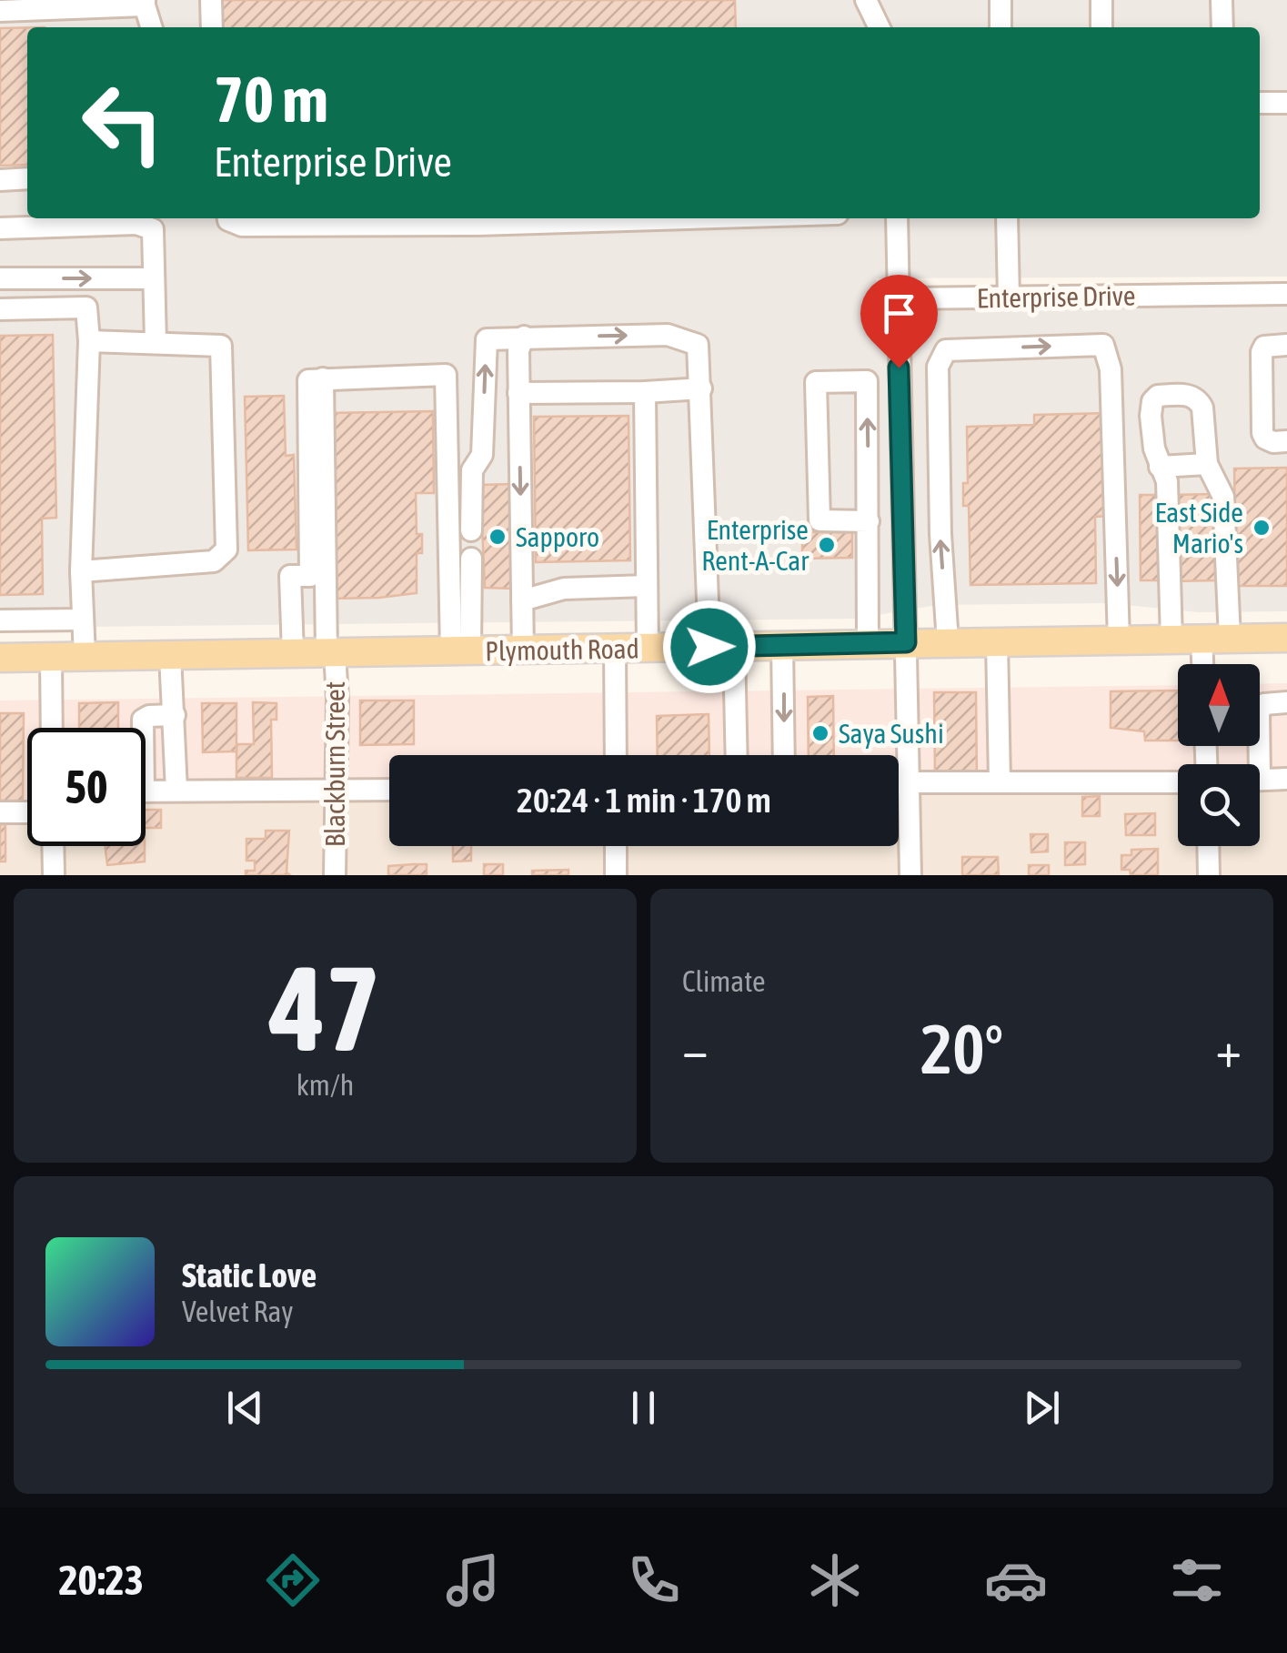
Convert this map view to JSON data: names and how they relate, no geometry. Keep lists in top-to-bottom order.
{
  "streets": {
    "main road": ["Plymouth Road"],
    "street": ["Enterprise Drive", "Blackburn Street"]
  },
  "crossings": [
    ["Plymouth Road", "Blackburn Street"]
  ],
  "places": [
    "East Side Mario's",
    "Sapporo",
    "Enterprise Rent-A-Car",
    "Saya Sushi"
  ],
  "north": "top",
  "page": {
    "turn": ["70 m", "Enterprise Drive"],
    "limit": "50",
    "trip": "20:24 · 1 min · 170 m",
    "tile": [
      ["47", "km/h"],
      "Climate"
    ],
    "heat": ["−", "20°", "+"],
    "song": ["Static Love", "Velvet Ray"],
    "tabs": "20:23"
  }
}
